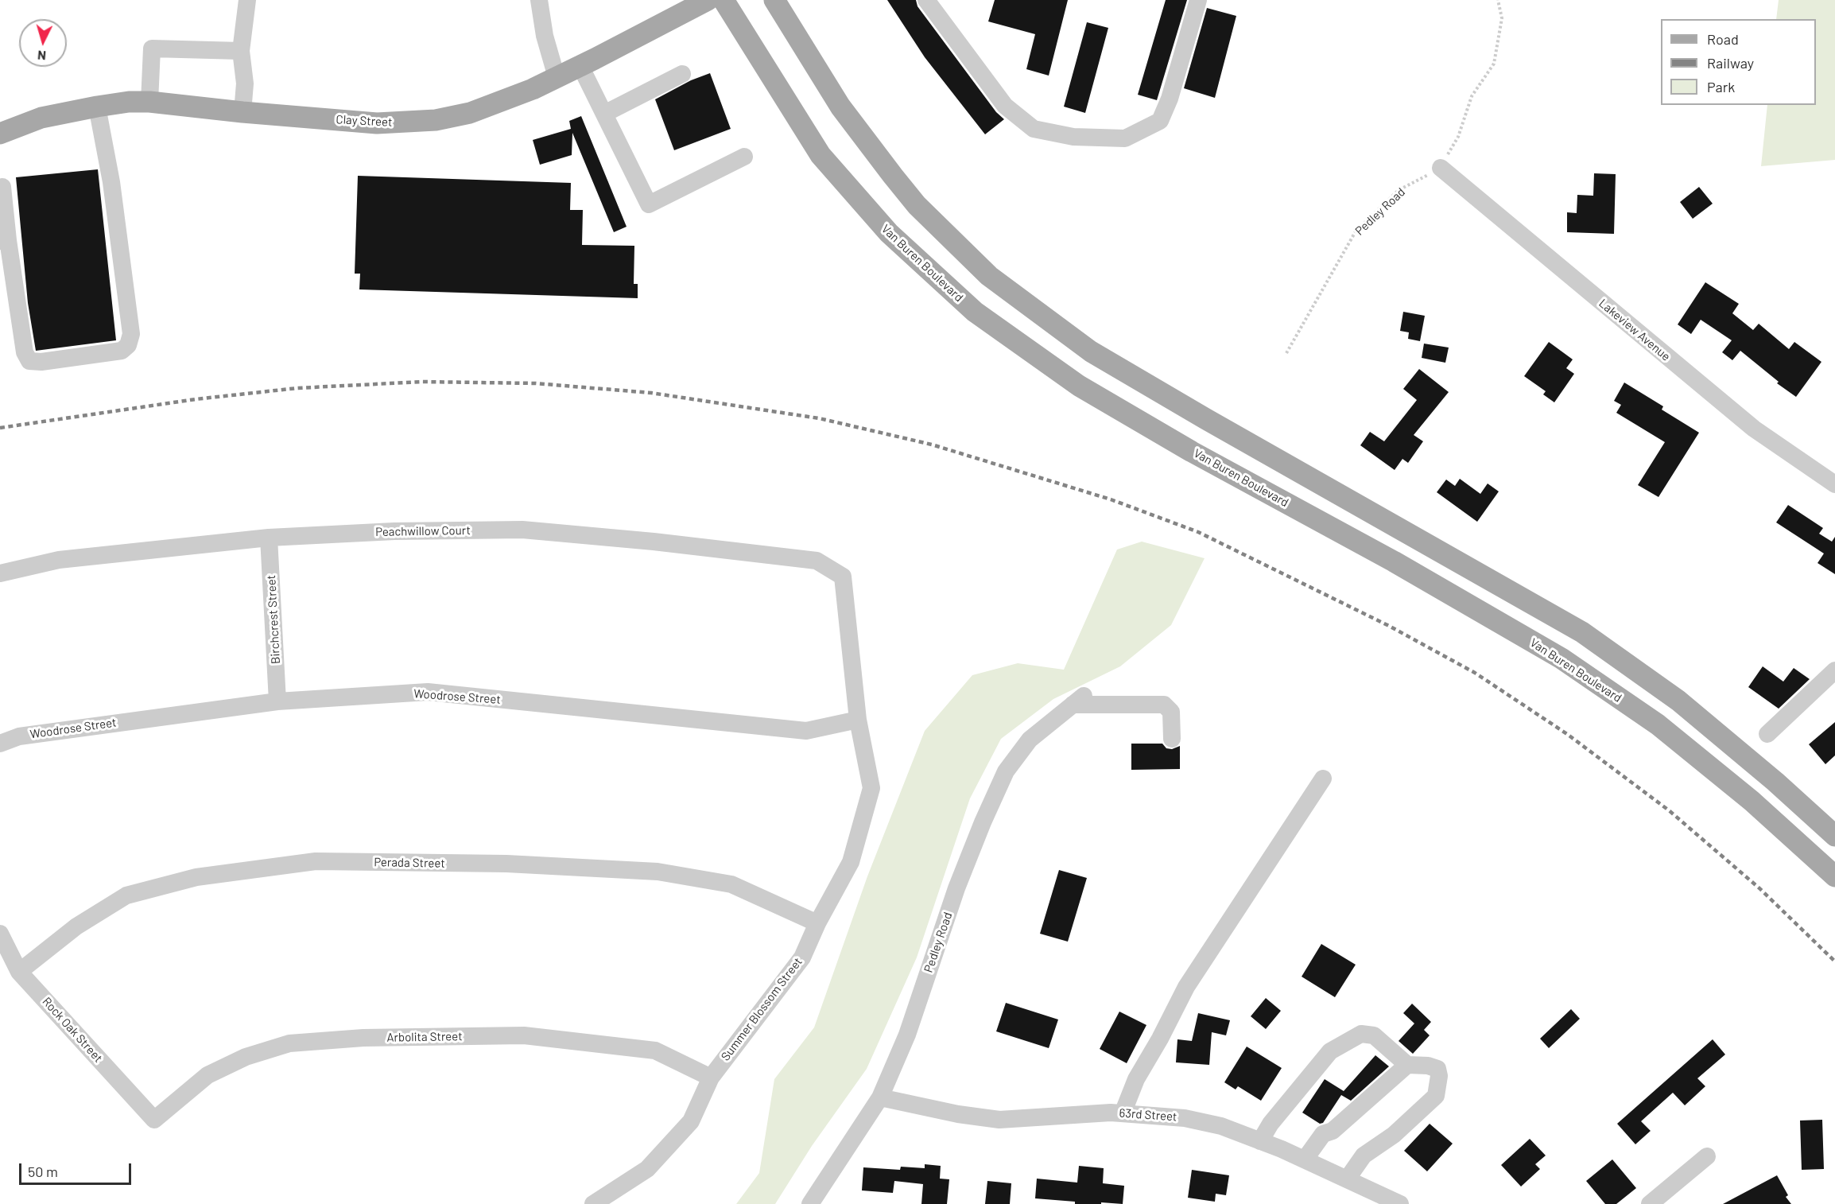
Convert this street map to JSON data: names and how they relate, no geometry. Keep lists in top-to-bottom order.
{
  "streets": {
    "main road": ["Clay Street", "Van Buren Boulevard"],
    "street": [
      "Pedley Road",
      "Lakeview Avenue",
      "Peachwillow Court",
      "Birchcrest Street",
      "Woodrose Street",
      "Perada Street",
      "Summer Blossom Street",
      "Rock Oak Street",
      "Arbolita Street",
      "63rd Street"
    ]
  },
  "crossings": [
    ["Pedley Road", "Lakeview Avenue"],
    ["Pedley Road", "63rd Street"],
    ["Peachwillow Court", "Birchcrest Street"],
    ["Peachwillow Court", "Summer Blossom Street"],
    ["Birchcrest Street", "Woodrose Street"],
    ["Woodrose Street", "Summer Blossom Street"],
    ["Perada Street", "Summer Blossom Street"],
    ["Perada Street", "Rock Oak Street"],
    ["Summer Blossom Street", "Arbolita Street"],
    ["Rock Oak Street", "Arbolita Street"]
  ],
  "legend": ["Road", "Railway", "Park"],
  "scale_bar": "50 m",
  "north": "bottom"
}
